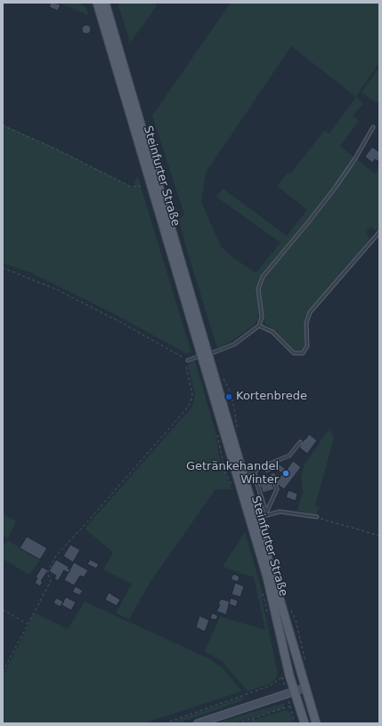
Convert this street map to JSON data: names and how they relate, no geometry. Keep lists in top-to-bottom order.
{
  "streets": {
    "main road": ["Steinfurter Straße"]
  },
  "places": ["Kortenbrede", "Getränkehandel Winter"]
}
